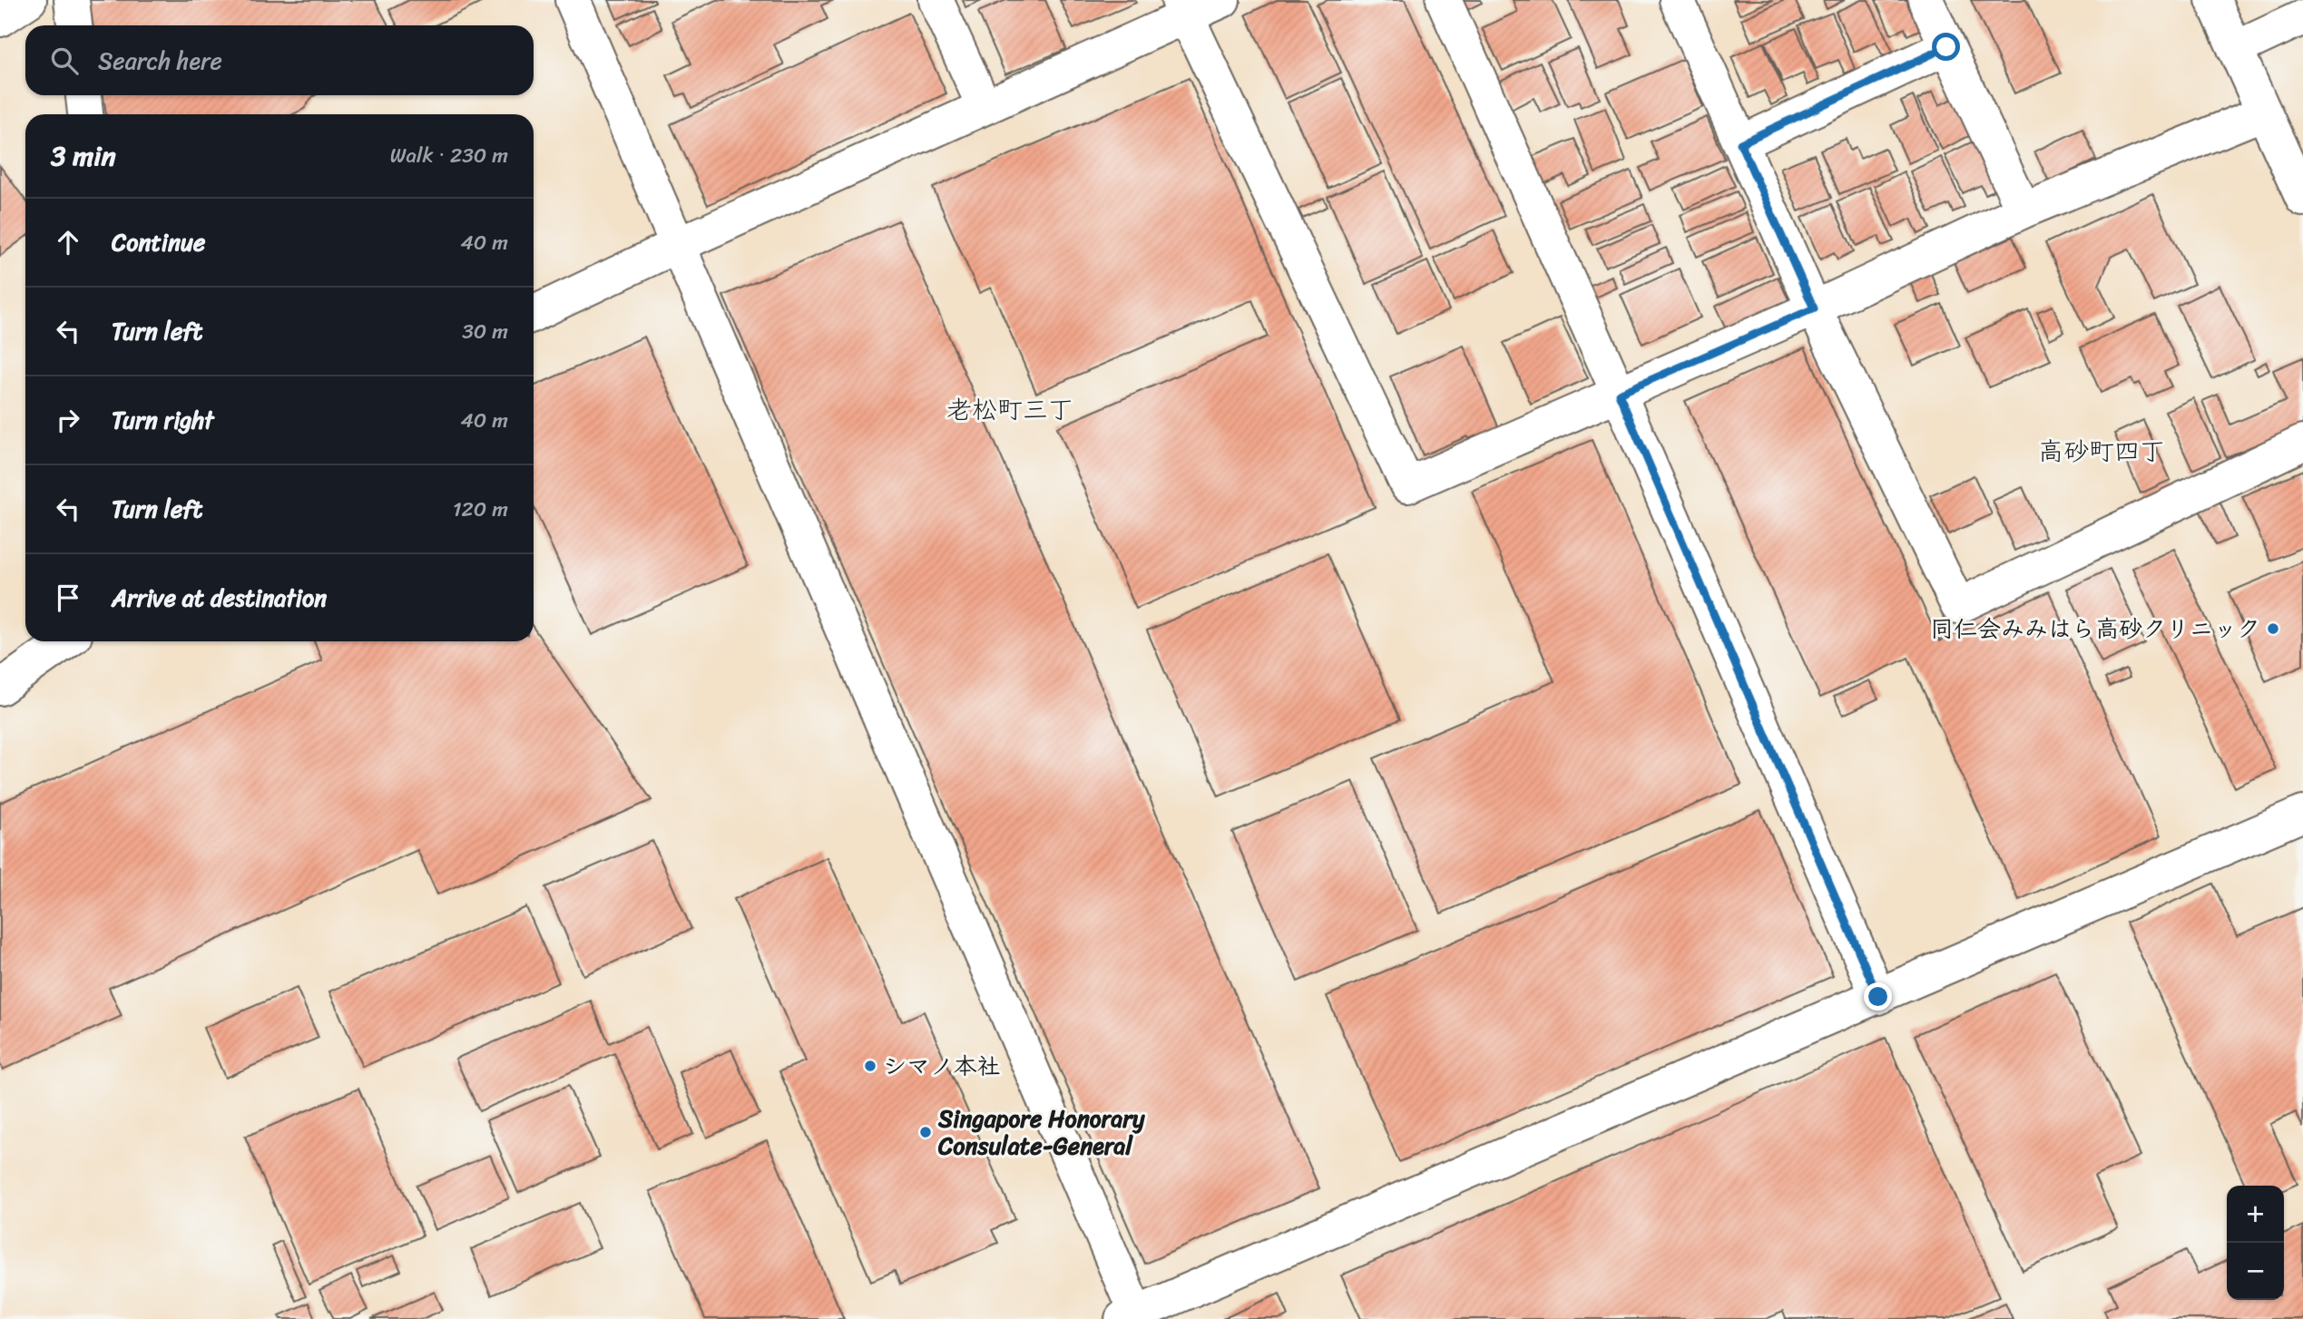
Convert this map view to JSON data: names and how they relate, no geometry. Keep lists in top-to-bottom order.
{
  "districts": ["老松町三丁", "高砂町四丁"],
  "places": ["同仁会みみはら高砂クリニック", "シマノ本社", "Singapore Honorary Consulate-General"],
  "page": {
    "search": "Search here",
    "heading": ["3 min", "Walk · 230 m"],
    "list": [
      ["Continue", "40 m"],
      ["Turn left", "30 m"],
      ["Turn right", "40 m"],
      ["Turn left", "120 m"],
      "Arrive at destination"
    ],
    "map_buttons": ["+", "−"]
  }
}
